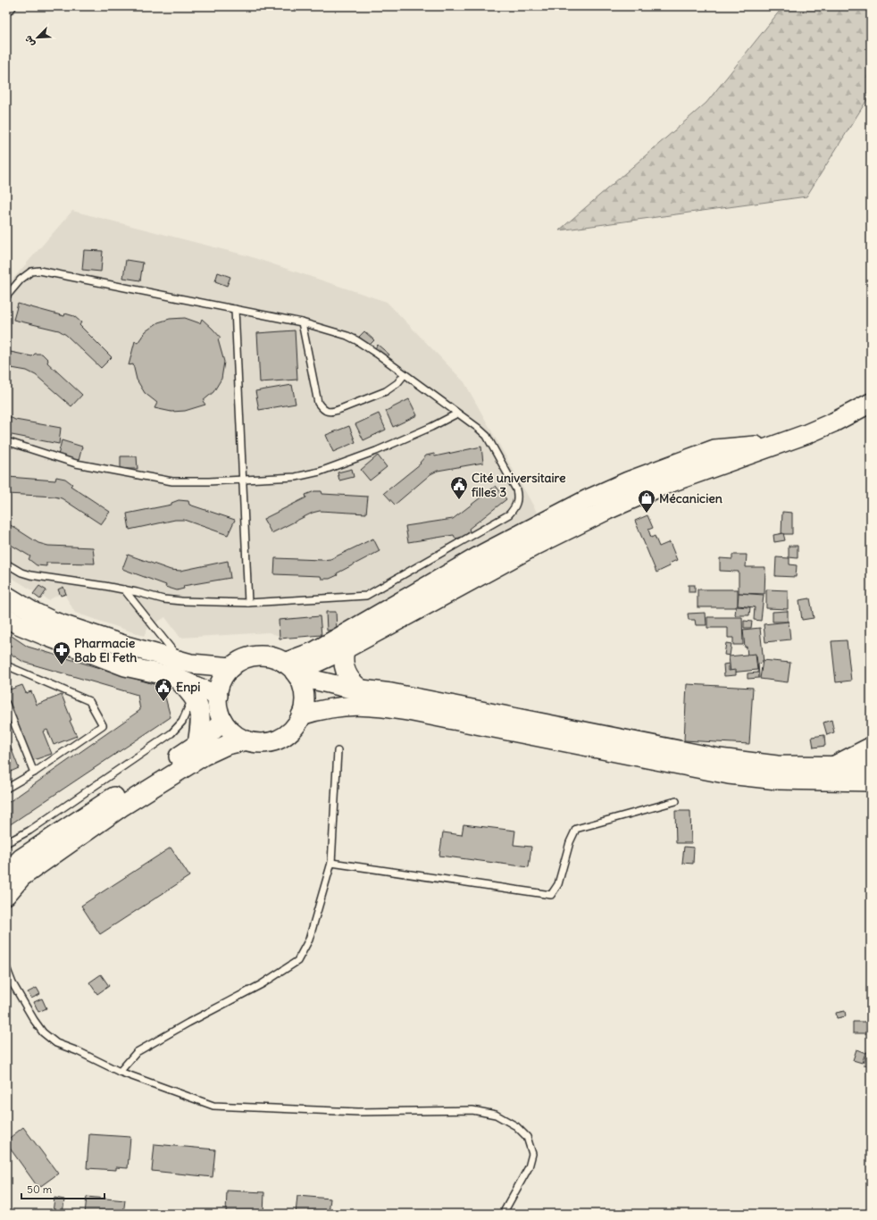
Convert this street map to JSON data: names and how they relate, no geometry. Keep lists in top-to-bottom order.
{
  "places": {
    "public building": ["Cité universitaire filles 3", "Enpi"],
    "shop": ["Mécanicien"],
    "pharmacy": ["Pharmacie Bab El Feth"]
  },
  "scale_bar": "50 m",
  "north": "bottom left"
}
